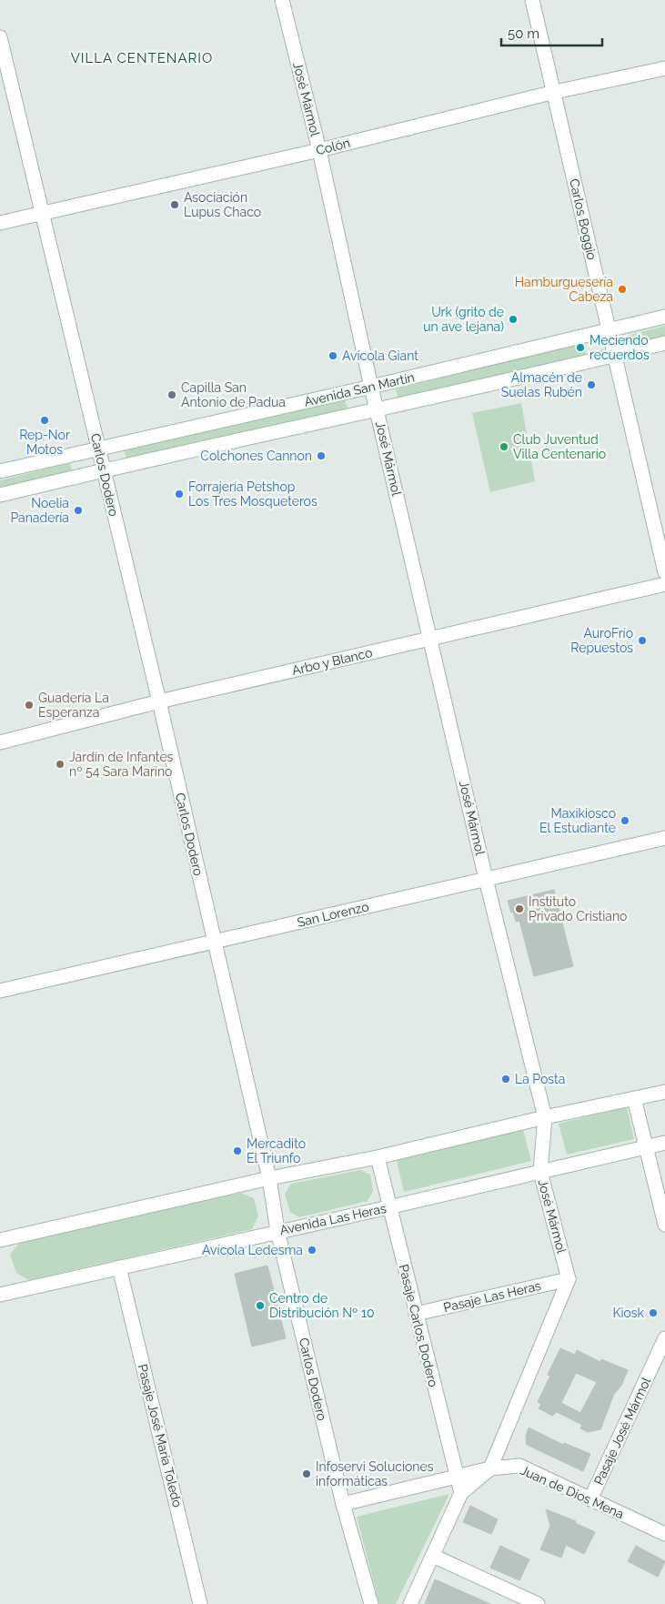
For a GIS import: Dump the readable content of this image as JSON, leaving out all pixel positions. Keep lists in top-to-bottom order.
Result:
{
  "streets": {
    "street": [
      "José Mármol",
      "Colón",
      "Carlos Boggio",
      "Avenida San Martín",
      "Carlos Dodero",
      "Arbo y Blanco",
      "San Lorenzo",
      "Avenida Las Heras",
      "Pasaje Las Heras",
      "Pasaje Carlos Dodero",
      "Pasaje José Mármol",
      "Pasaje José María Toledo",
      "Juan de Dios Mena"
    ]
  },
  "crossings": [
    ["José Mármol", "Colón"],
    ["José Mármol", "Avenida San Martín"],
    ["José Mármol", "Arbo y Blanco"],
    ["José Mármol", "San Lorenzo"],
    ["José Mármol", "Avenida Las Heras"],
    ["José Mármol", "Pasaje Las Heras"],
    ["Colón", "Carlos Boggio"],
    ["Colón", "Carlos Dodero"],
    ["Carlos Boggio", "Avenida San Martín"],
    ["Avenida San Martín", "Carlos Dodero"],
    ["Carlos Dodero", "Arbo y Blanco"],
    ["Carlos Dodero", "San Lorenzo"],
    ["Carlos Dodero", "Avenida Las Heras"],
    ["Carlos Dodero", "Juan de Dios Mena"],
    ["Avenida Las Heras", "Pasaje Carlos Dodero"],
    ["Avenida Las Heras", "Pasaje José María Toledo"],
    ["Pasaje Las Heras", "Pasaje Carlos Dodero"],
    ["Pasaje Carlos Dodero", "Juan de Dios Mena"],
    ["Pasaje José Mármol", "Juan de Dios Mena"]
  ],
  "districts": ["VILLA CENTENARIO"],
  "places": [
    "Asociación Lupus Chaco",
    "Hamburguesería Cabeza",
    "Urk (grito de un ave lejana)",
    "Meciendo recuerdos",
    "Avícola Giant",
    "Almacén de Suelas Rubén",
    "Capilla San Antonio de Padua",
    "Rep-Nor Motos",
    "Club Juventud Villa Centenario",
    "Colchones Cannon",
    "Forrajería Petshop Los Tres Mosqueteros",
    "Noelia Panadería",
    "AuroFrío Repuestos",
    "Guadería La Esperanza",
    "Jardín de Infantes nº 54 Sara Marino",
    "Maxikiosco El Estudiante",
    "Instituto Privado Cristiano",
    "La Posta",
    "Mercadito El Triunfo",
    "Avícola Ledesma",
    "Centro de Distribución Nº 10",
    "Kiosk",
    "Infoservi Soluciones informáticas"
  ],
  "scale_bar": "50 m"
}
